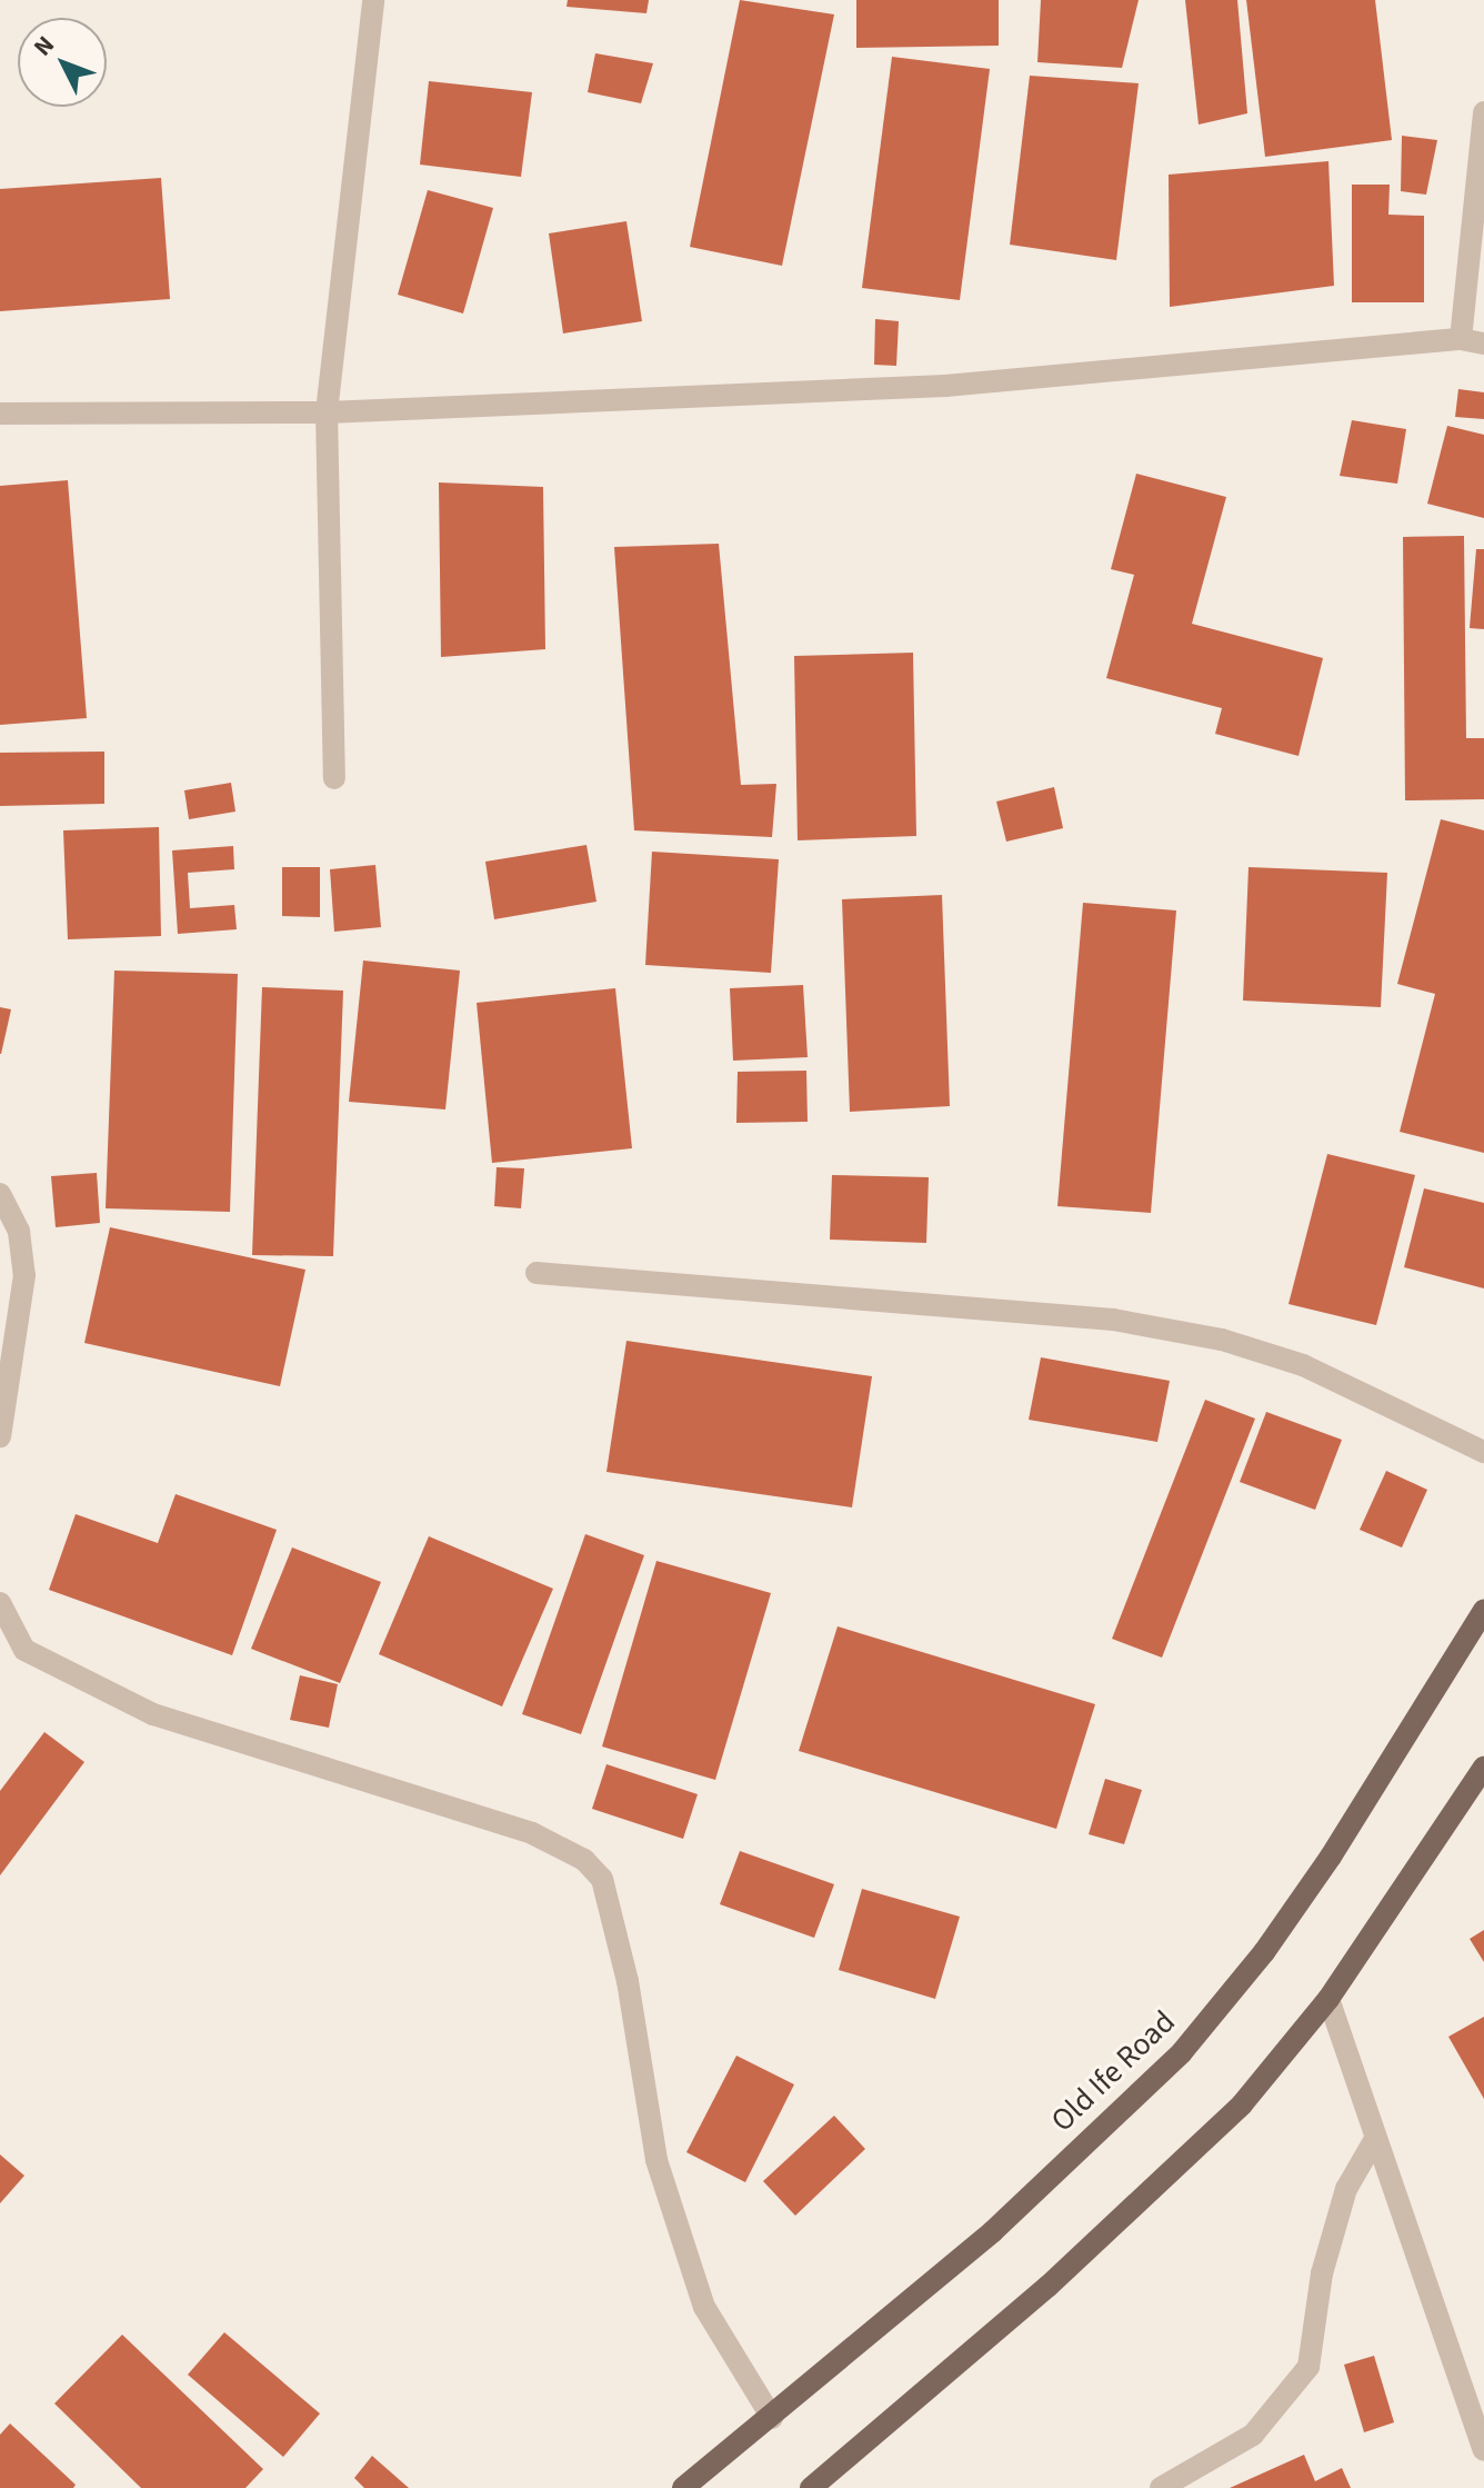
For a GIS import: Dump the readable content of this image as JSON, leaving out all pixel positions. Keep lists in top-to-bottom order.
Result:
{
  "streets": {
    "main road": ["Old Ife Road"]
  },
  "north": "top left"
}
